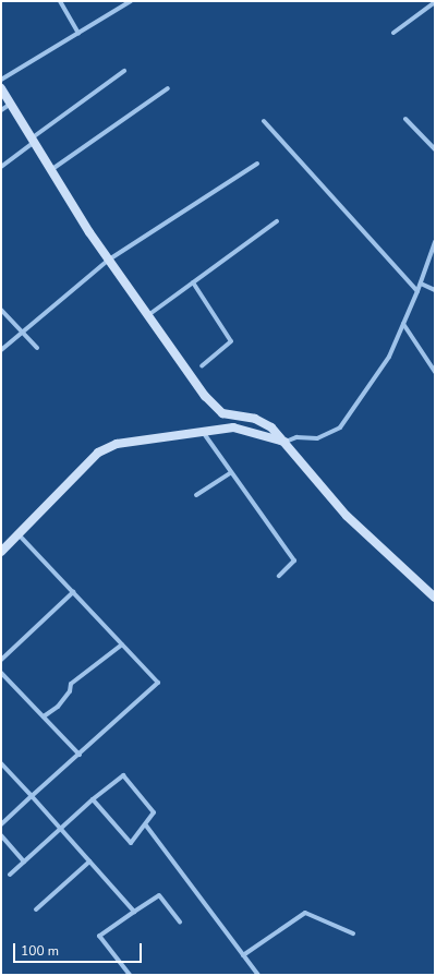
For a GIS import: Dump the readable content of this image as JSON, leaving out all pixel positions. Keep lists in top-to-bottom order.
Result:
{
  "scale_bar": "100 m"
}
